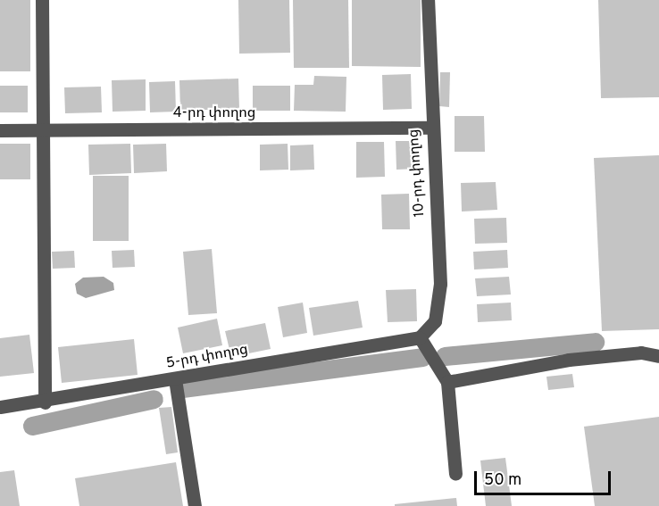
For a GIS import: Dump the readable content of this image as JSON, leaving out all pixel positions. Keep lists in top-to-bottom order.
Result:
{
  "streets": {
    "street": ["4-րդ փողոց", "10-րդ փողոց", "5-րդ փողոց"]
  },
  "crossings": [
    ["4-րդ փողոց", "10-րդ փողոց"],
    ["10-րդ փողոց", "5-րդ փողոց"]
  ],
  "scale_bar": "50 m"
}
